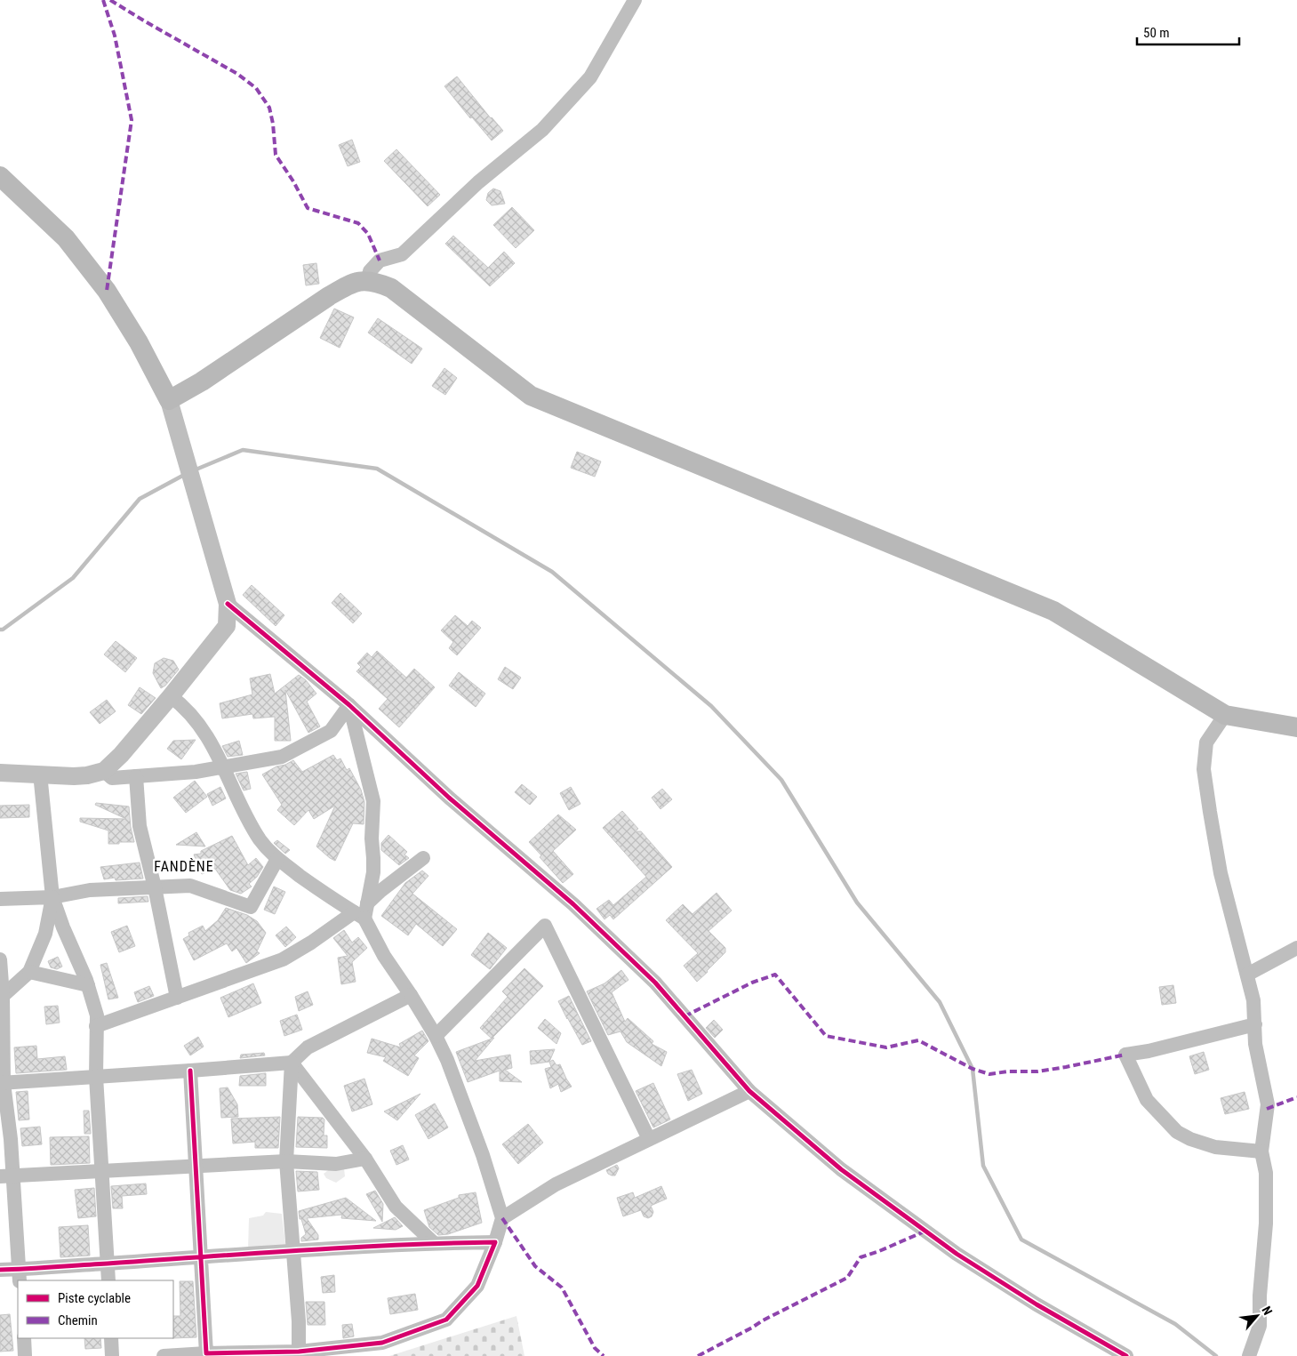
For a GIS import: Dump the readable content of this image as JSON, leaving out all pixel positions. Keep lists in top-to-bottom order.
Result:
{
  "districts": ["FANDÈNE"],
  "legend": ["Piste cyclable", "Chemin"],
  "scale_bar": "50 m",
  "north": "top right"
}
